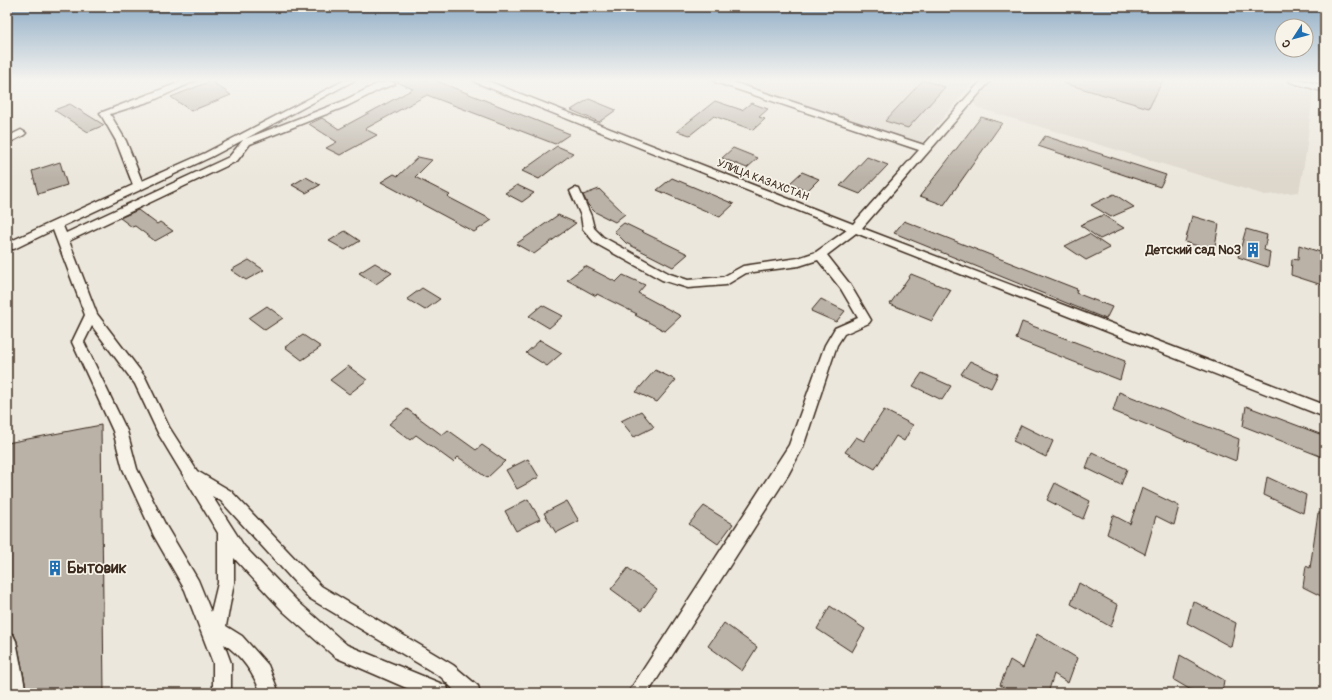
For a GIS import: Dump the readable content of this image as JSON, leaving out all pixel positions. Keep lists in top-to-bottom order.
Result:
{
  "streets": {
    "street": ["УЛИЦА КАЗАХСТАН"]
  },
  "places": {
    "building": ["Детский сад №3", "Бытовик"]
  },
  "north": "bottom left"
}
